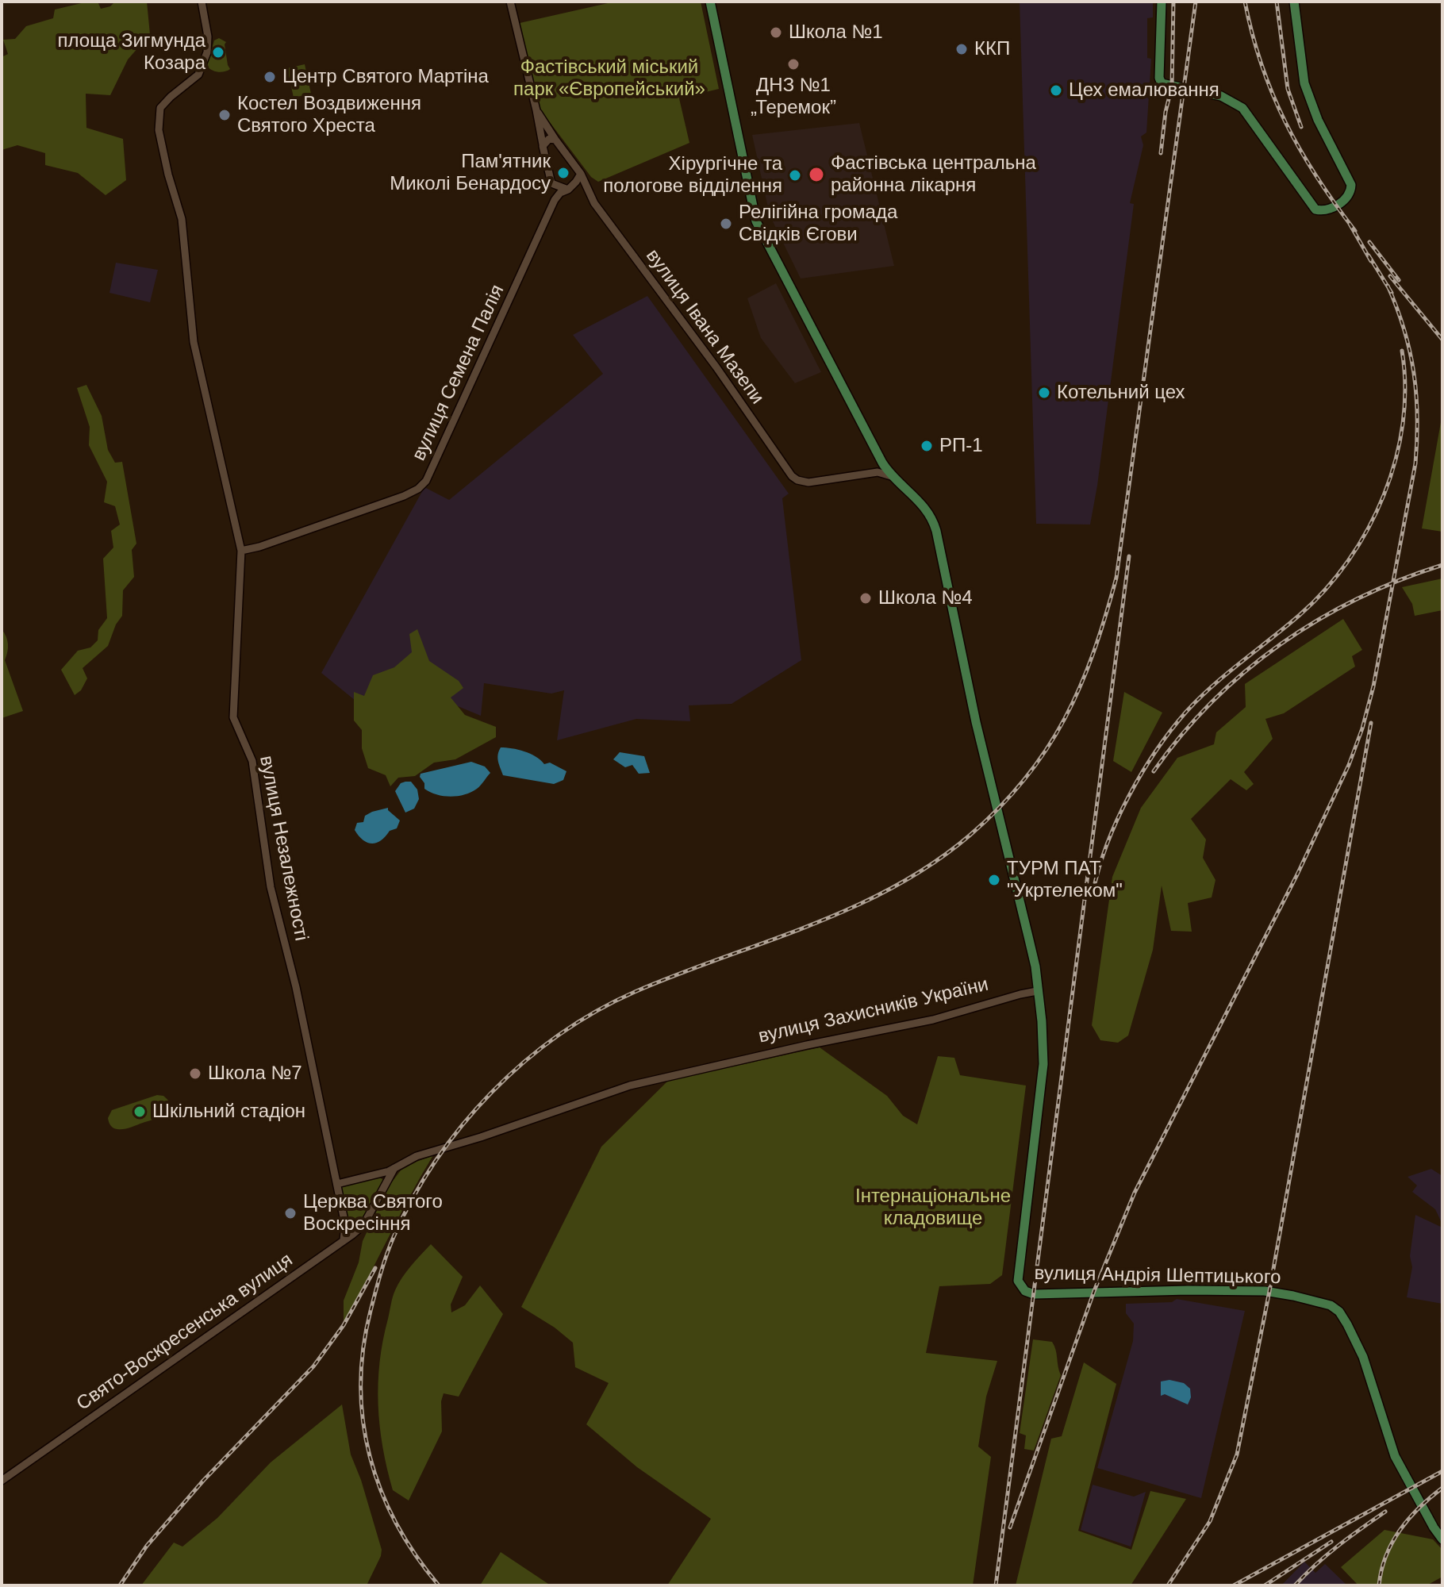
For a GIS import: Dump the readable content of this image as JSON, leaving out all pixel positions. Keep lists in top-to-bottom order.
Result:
{
  "streets": {
    "main road": ["вулиця Андрія Шептицького"],
    "street": [
      "вулиця Івана Мазепи",
      "вулиця Семена Палія",
      "вулиця Незалежності",
      "вулиця Захисників України",
      "Свято-Воскресенська вулиця"
    ]
  },
  "crossings": [
    ["вулиця Семена Палія", "вулиця Незалежності"],
    ["вулиця Незалежності", "вулиця Захисників України"],
    ["вулиця Незалежності", "Свято-Воскресенська вулиця"],
    ["вулиця Захисників України", "вулиця Андрія Шептицького"],
    ["вулиця Захисників України", "Свято-Воскресенська вулиця"]
  ],
  "parks": ["Фастівський міський парк «Європейський»", "Інтернаціональне кладовище"],
  "places": [
    "Школа №1",
    "ККП",
    "площа Зигмунда Козара",
    "ДНЗ №1 „Теремок”",
    "Центр Святого Мартіна",
    "Цех емалювання",
    "Костел Воздвиження Святого Хреста",
    "Пам'ятник Миколі Бенардосу",
    "Фастівська центральна районна лікарня",
    "Хірургічне та пологове відділення",
    "Релігійна громада Свідків Єгови",
    "Котельний цех",
    "РП-1",
    "Школа №4",
    "ТУРМ ПАТ \"Укртелеком\"",
    "Школа №7",
    "Шкільний стадіон",
    "Церква Святого Воскресіння"
  ]
}
